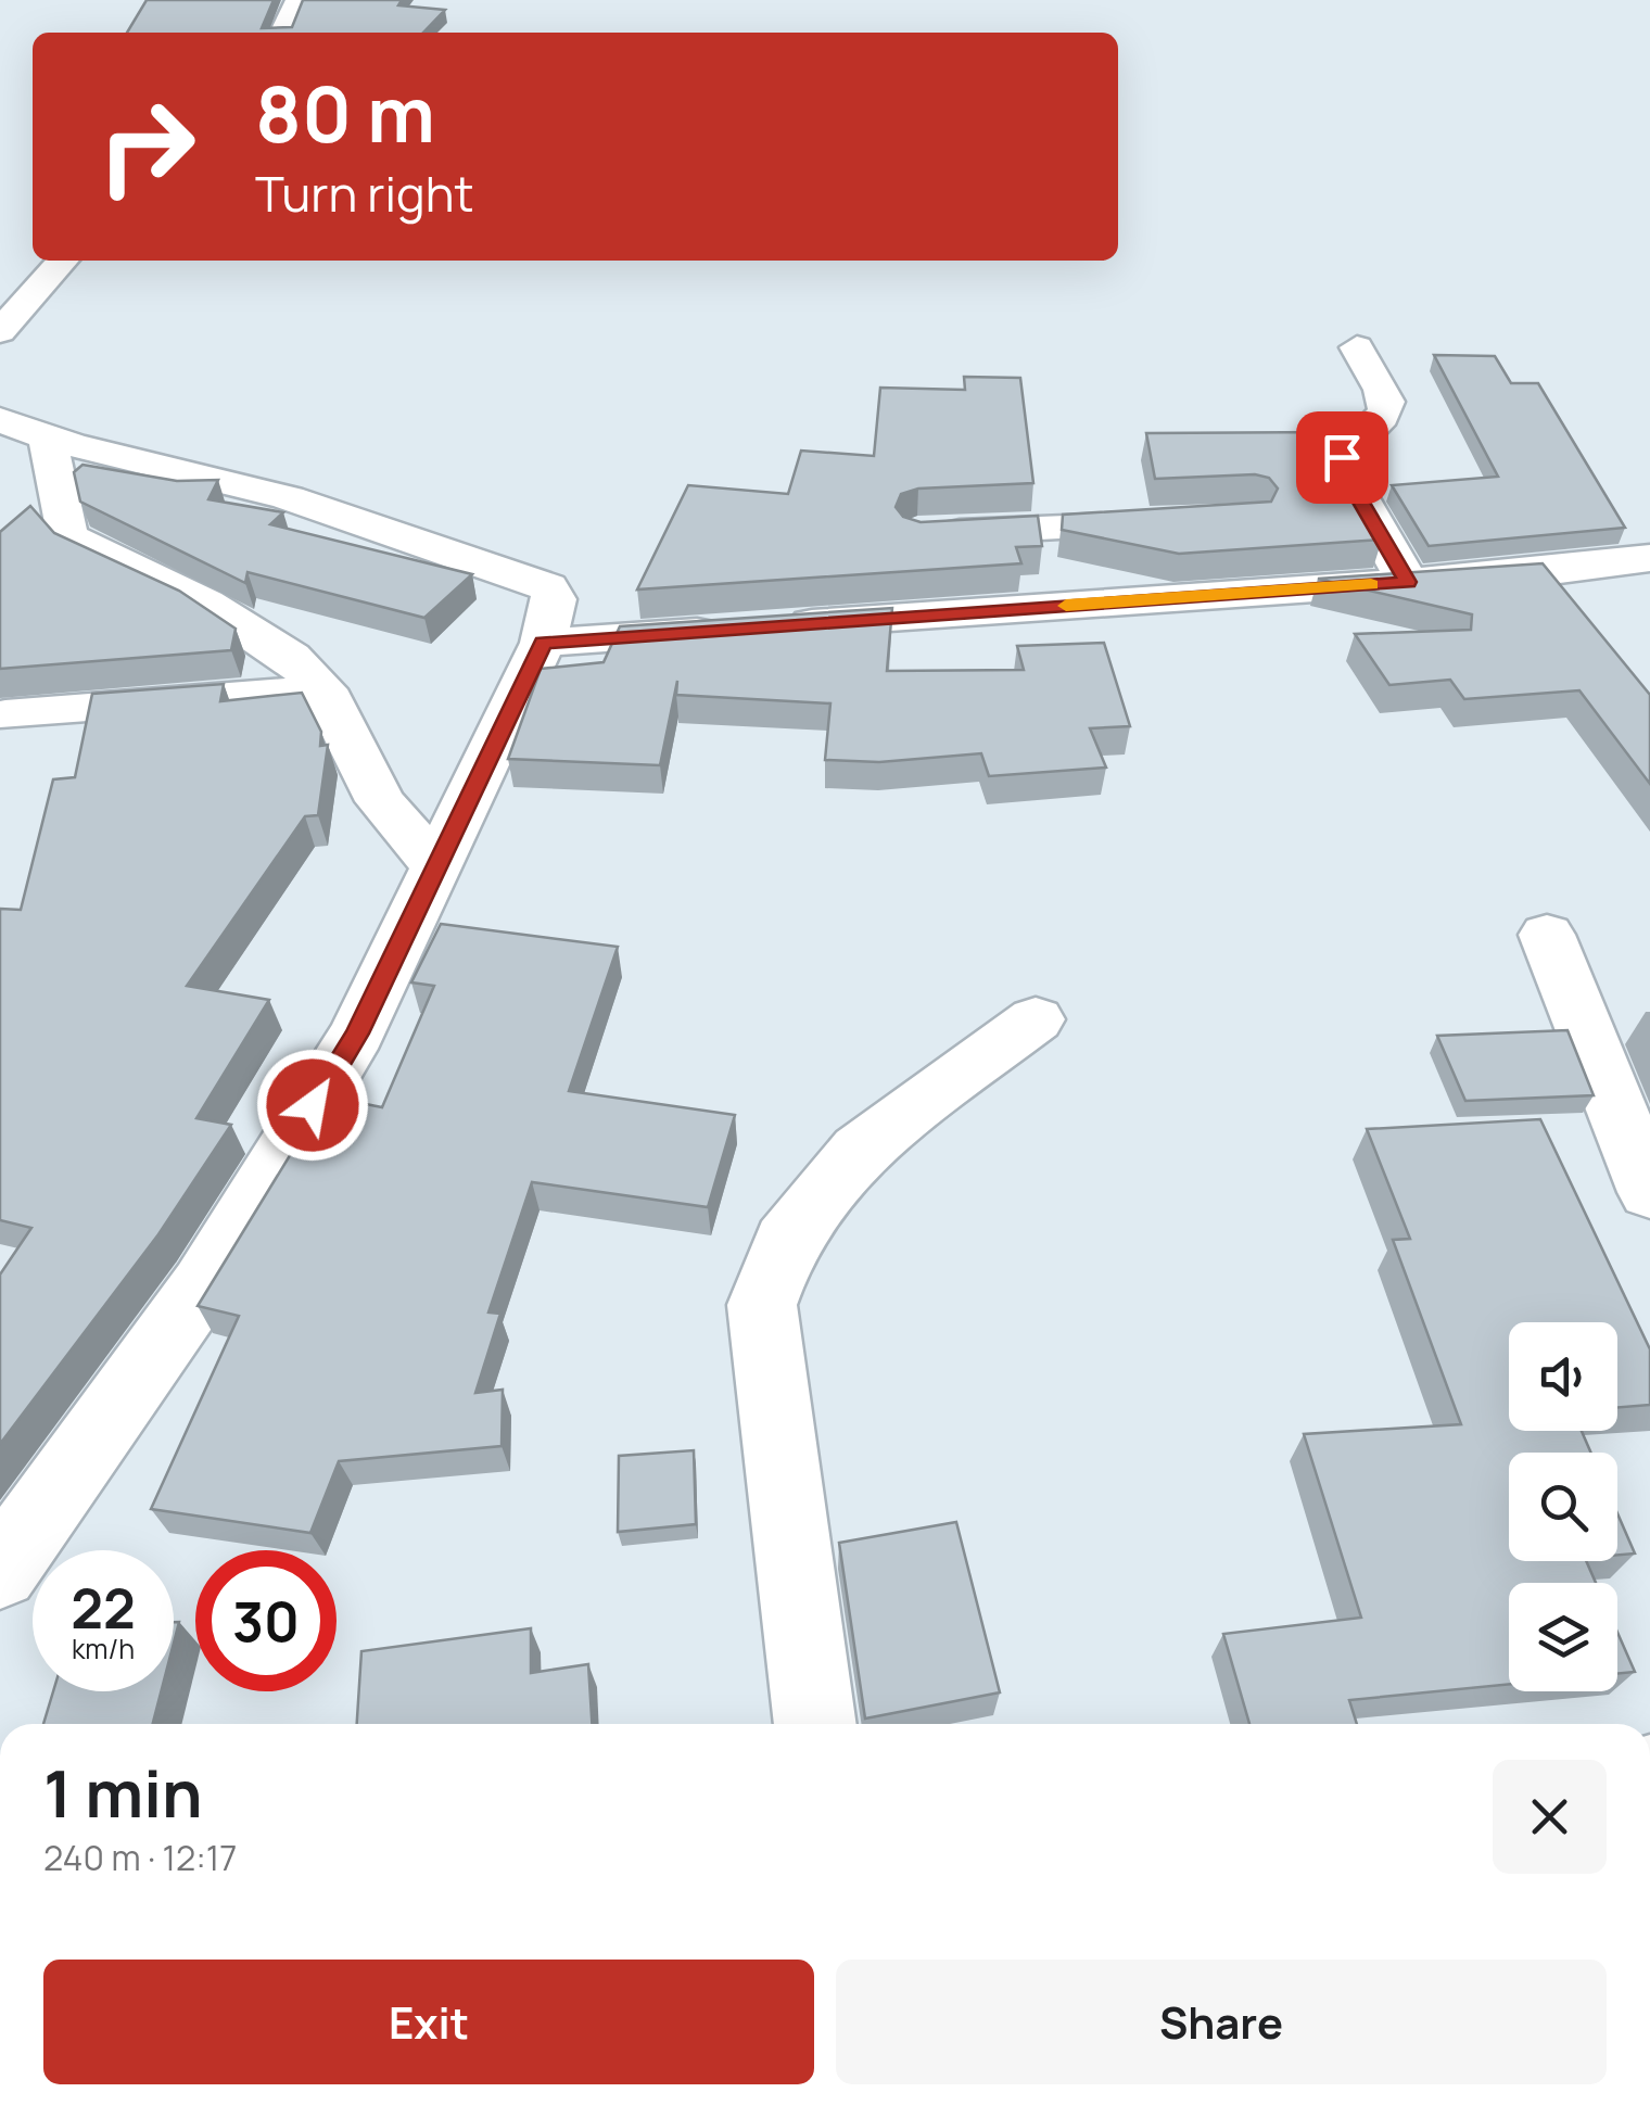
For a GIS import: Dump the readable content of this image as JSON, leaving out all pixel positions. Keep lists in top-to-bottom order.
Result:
{
  "page": {
    "turn": ["80 m", "Turn right"],
    "speed": "22 km/h",
    "limit": "30",
    "heading": ["1 min", "240 m · 12:17"],
    "buttons": ["Exit", "Share"]
  }
}
